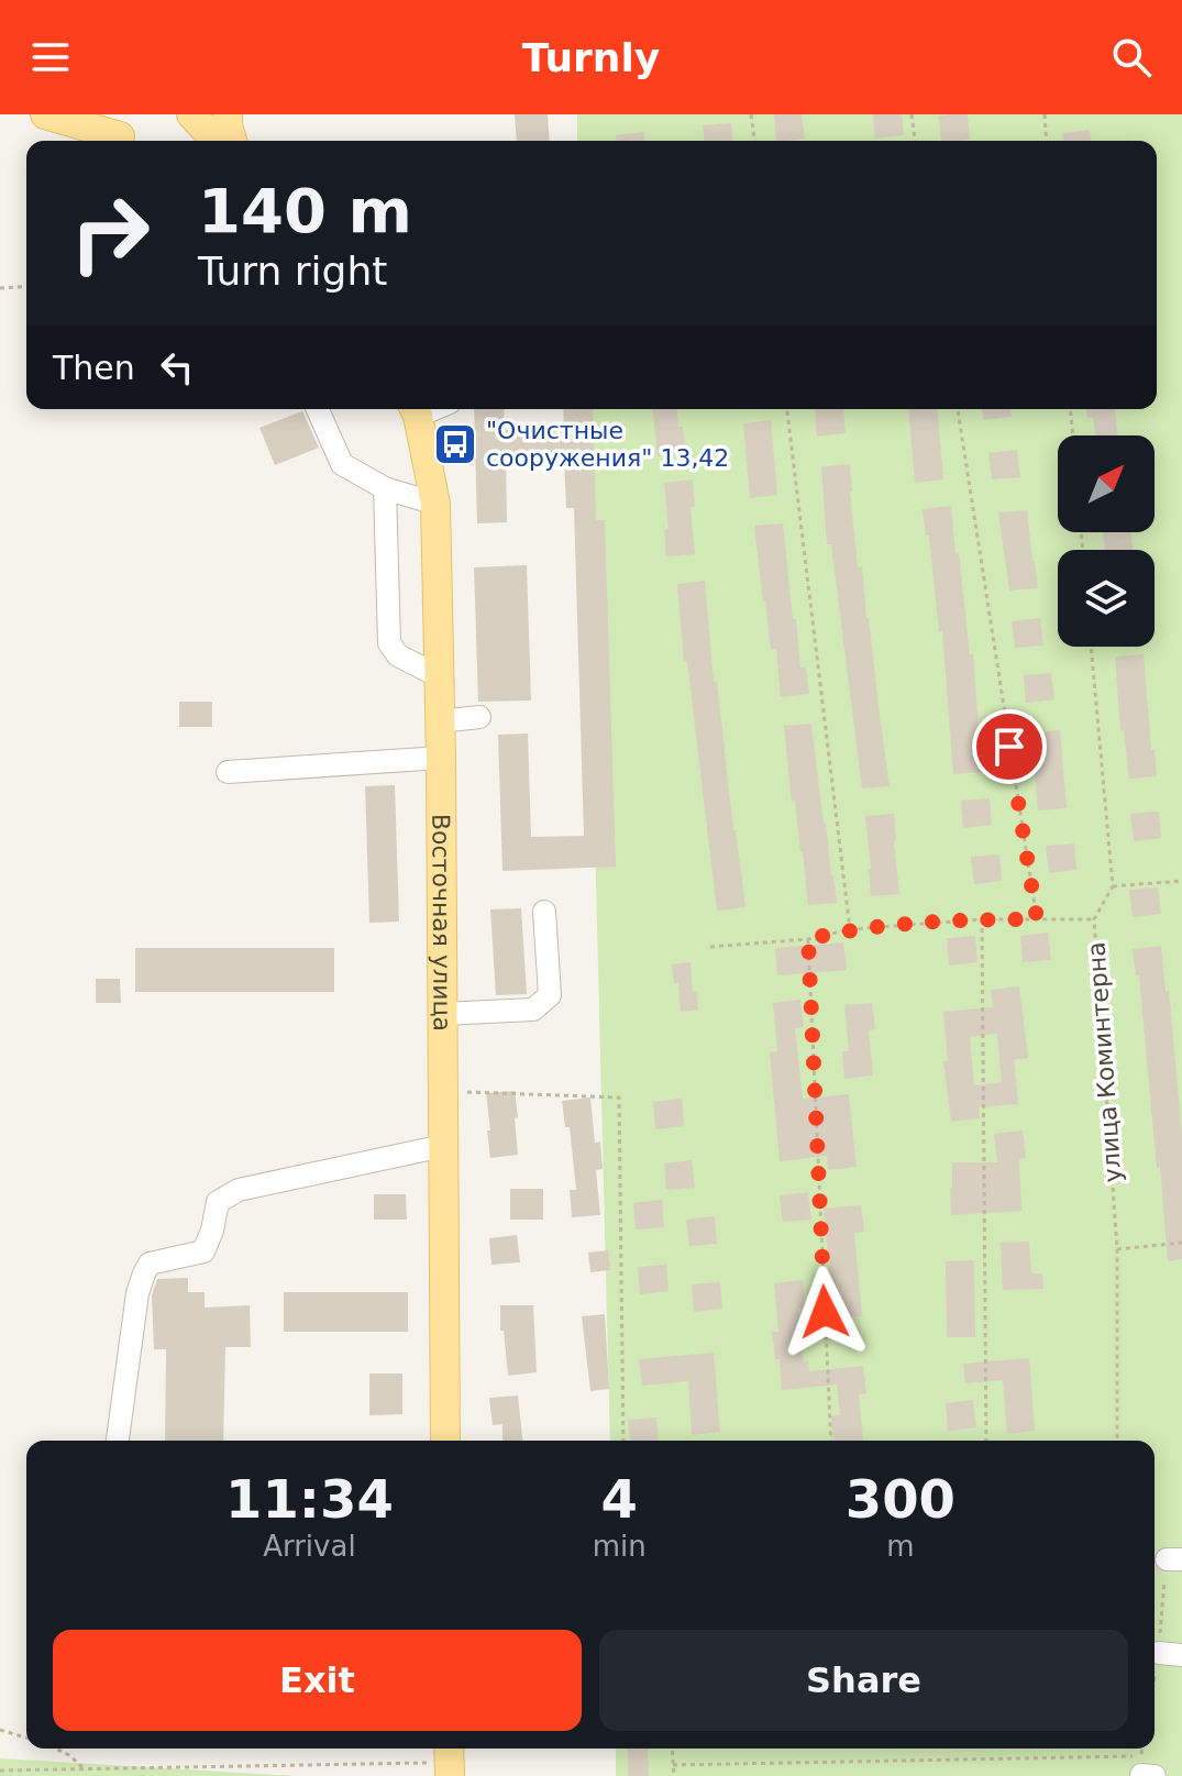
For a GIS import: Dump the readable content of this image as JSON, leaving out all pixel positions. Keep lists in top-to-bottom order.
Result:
{
  "streets": {
    "main road": ["Восточная улица"],
    "path": ["улица Коминтерна"]
  },
  "places": {
    "bus stop": ["\"Очистные сооружения\" 13,42"]
  },
  "north": "top right",
  "page": {
    "header": "Turnly",
    "turn": ["140 m", "Turn right"],
    "then": "Then",
    "eta": [
      "11:34",
      "Arrival",
      "4",
      "min",
      "300",
      "m"
    ],
    "buttons": ["Exit", "Share"]
  }
}
